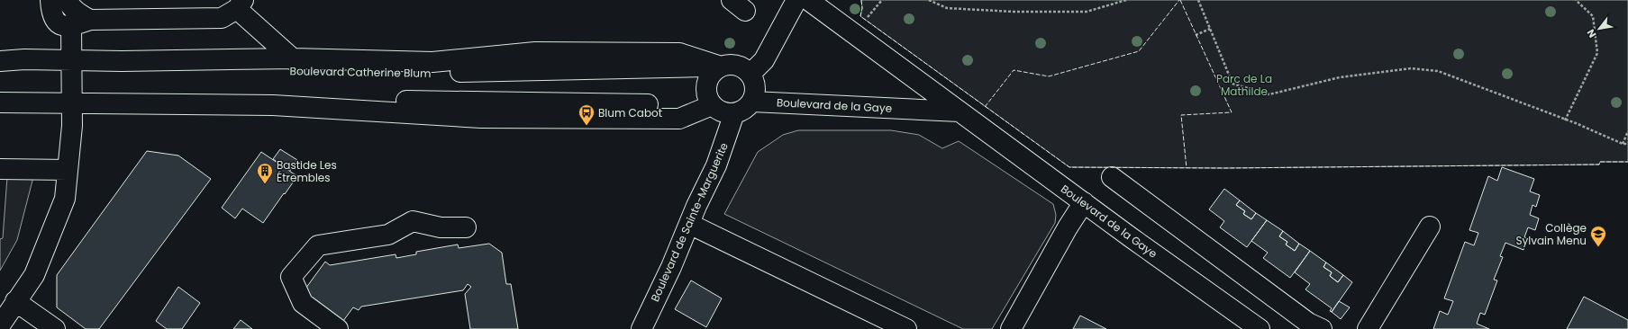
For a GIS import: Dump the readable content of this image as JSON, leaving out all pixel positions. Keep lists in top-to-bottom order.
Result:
{
  "streets": {
    "street": ["Boulevard Catherine Blum", "Boulevard de la Gaye", "Boulevard de Sainte-Marguerite"]
  },
  "crossings": [
    ["Boulevard Catherine Blum", "Boulevard de la Gaye"],
    ["Boulevard Catherine Blum", "Boulevard de Sainte-Marguerite"],
    ["Boulevard de la Gaye", "Boulevard de Sainte-Marguerite"]
  ],
  "parks": ["Parc de La Mathilde"],
  "places": {
    "bus stop": ["Blum Cabot"],
    "building": ["Bastide Les Étrembles"],
    "school or university": ["Collège Sylvain Menu"]
  },
  "north": "bottom left"
}
